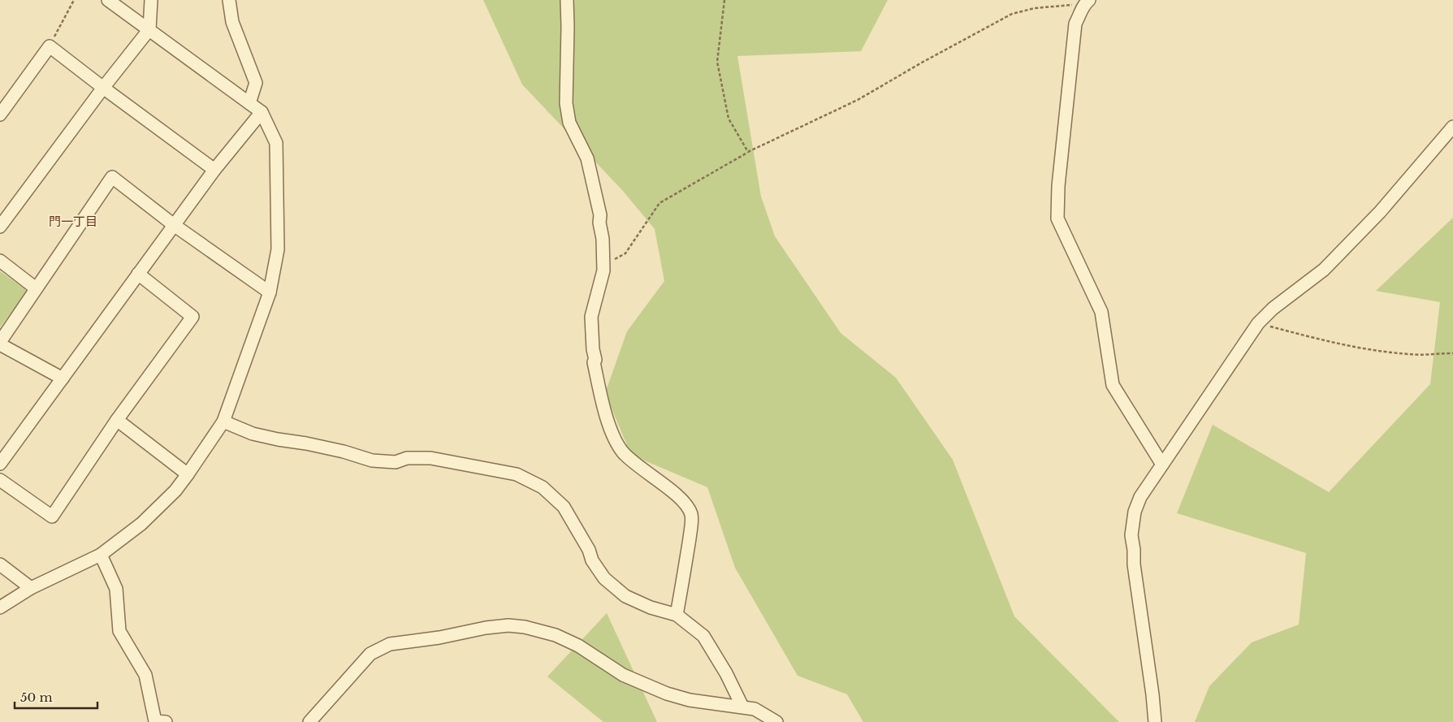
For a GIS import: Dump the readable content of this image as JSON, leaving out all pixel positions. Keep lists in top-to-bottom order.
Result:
{
  "districts": ["門一丁目"],
  "scale_bar": "50 m"
}
